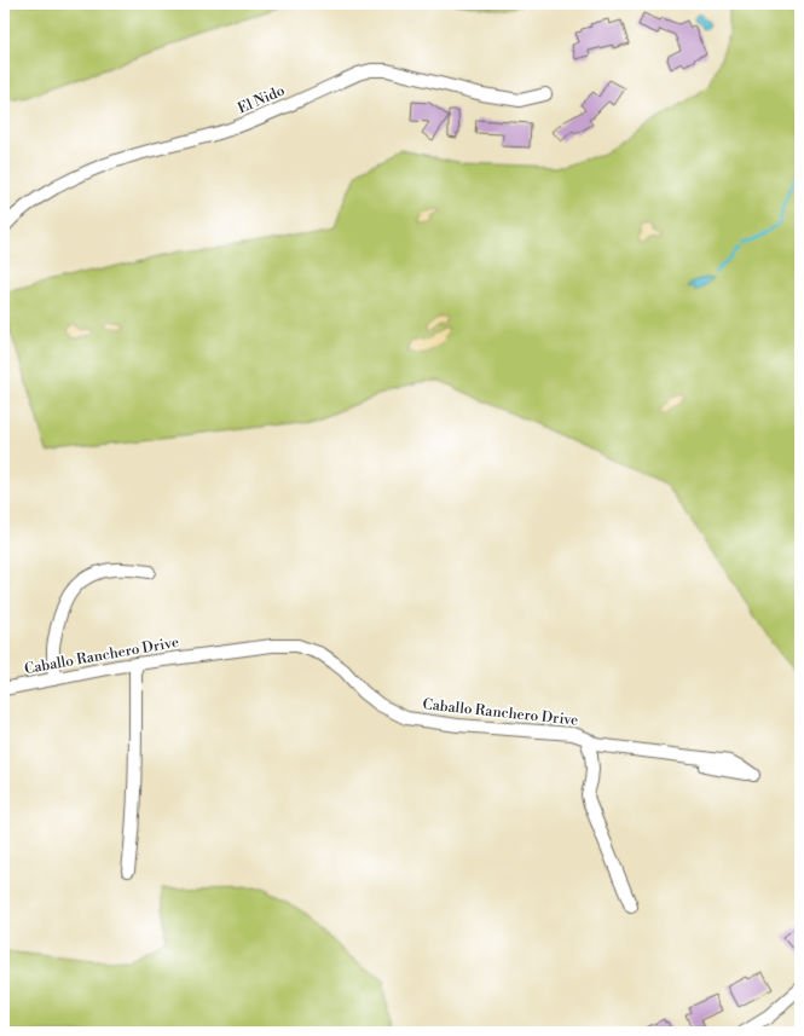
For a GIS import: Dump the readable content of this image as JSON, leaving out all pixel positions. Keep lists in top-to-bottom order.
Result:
{
  "streets": {
    "street": ["El Nido", "Caballo Ranchero Drive"]
  }
}
